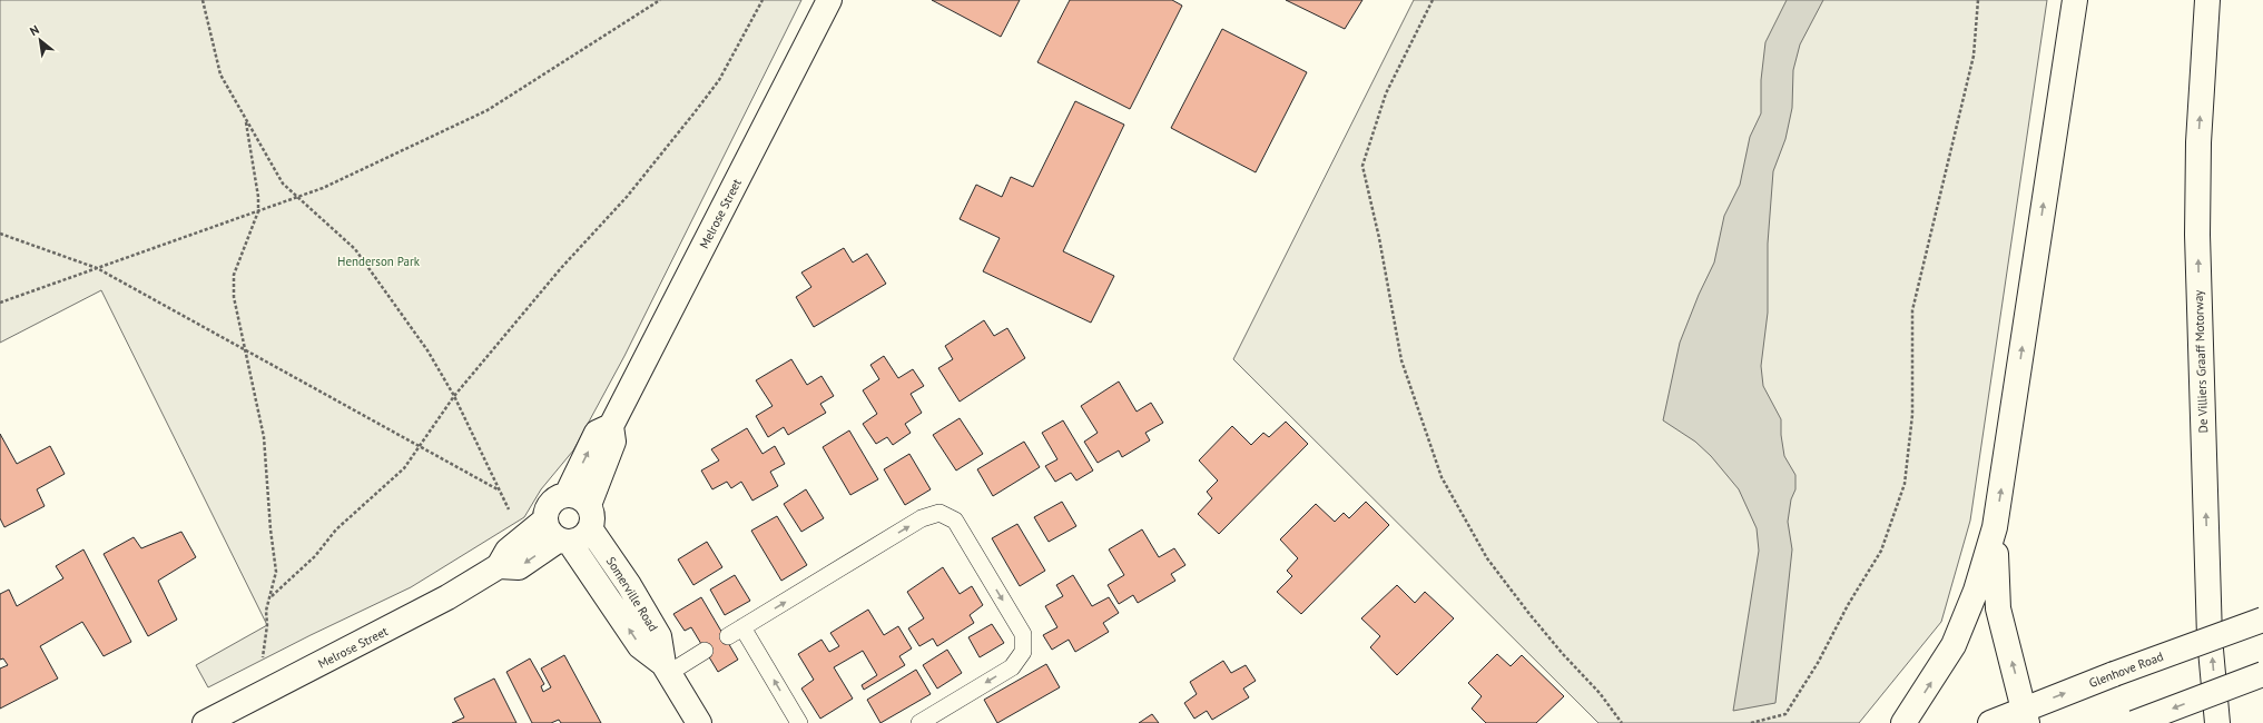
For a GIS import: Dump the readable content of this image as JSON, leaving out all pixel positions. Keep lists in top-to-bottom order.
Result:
{
  "streets": {
    "main road": [
      "Melrose Street",
      "De Villiers Graaff Motorway",
      "Somerville Road",
      "Glenhove Road"
    ]
  },
  "crossings": [
    ["Melrose Street", "Somerville Road"]
  ],
  "parks": ["Henderson Park"],
  "north": "top left"
}
